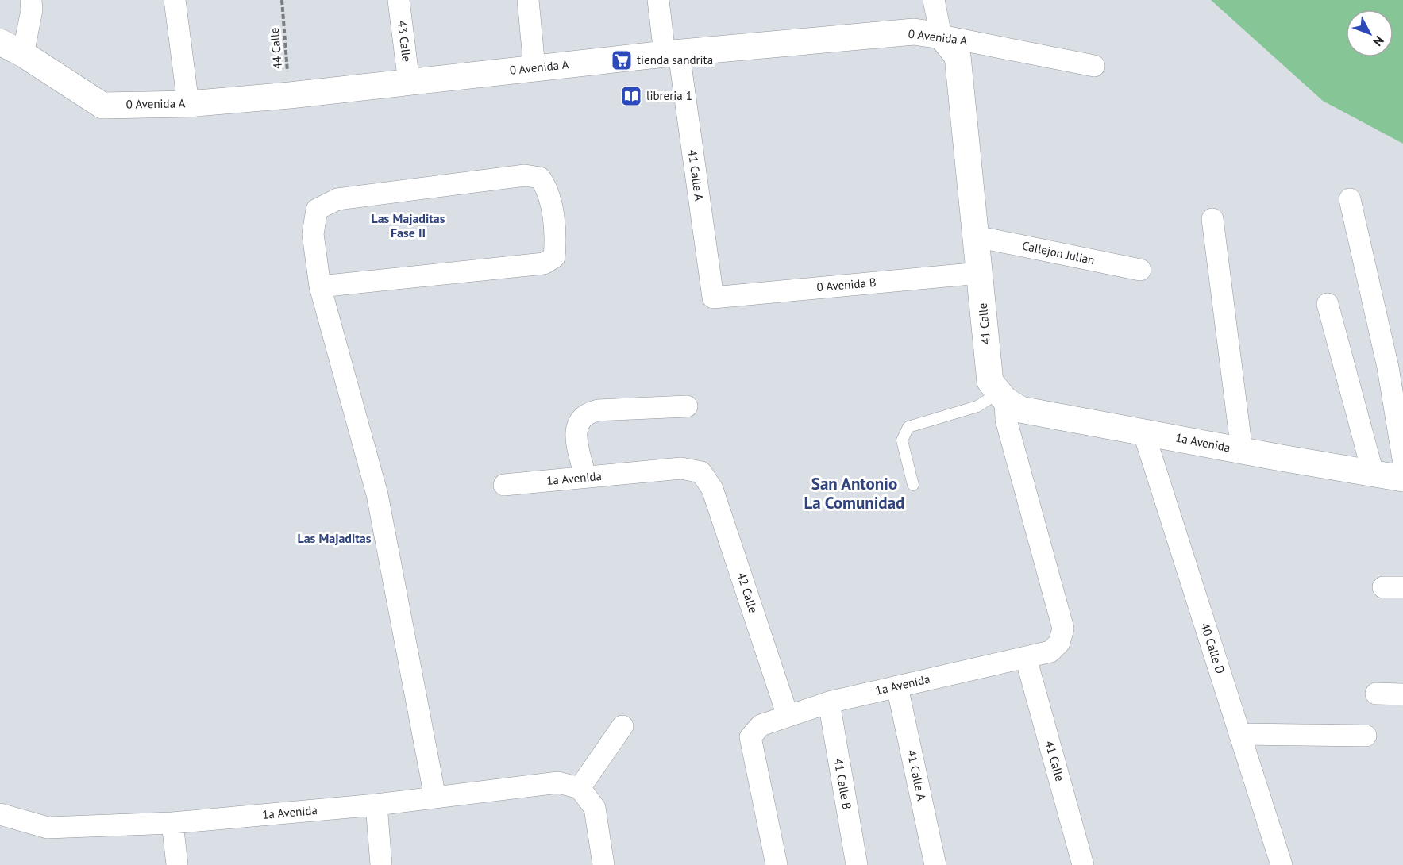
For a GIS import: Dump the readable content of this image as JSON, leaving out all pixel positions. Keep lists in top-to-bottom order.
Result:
{
  "streets": {
    "street": [
      "0 Avenida A",
      "43 Calle",
      "41 Calle A",
      "Callejon Julian",
      "0 Avenida B",
      "41 Calle",
      "1a Avenida",
      "42 Calle",
      "40 Calle D",
      "41 Calle B"
    ],
    "path": ["44 Calle"]
  },
  "crossings": [
    ["0 Avenida A", "43 Calle"],
    ["0 Avenida A", "44 Calle"],
    ["0 Avenida A", "41 Calle A"],
    ["0 Avenida A", "41 Calle"],
    ["41 Calle A", "0 Avenida B"],
    ["41 Calle A", "1a Avenida"],
    ["Callejon Julian", "41 Calle"],
    ["0 Avenida B", "41 Calle"],
    ["41 Calle", "1a Avenida"],
    ["1a Avenida", "42 Calle"],
    ["1a Avenida", "40 Calle D"],
    ["1a Avenida", "41 Calle B"]
  ],
  "districts": ["Las Majaditas Fase II", "San Antonio La Comunidad", "Las Majaditas"],
  "places": {
    "supermarket": ["tienda sandrita"],
    "library": ["libreria 1"]
  },
  "north": "bottom right"
}
